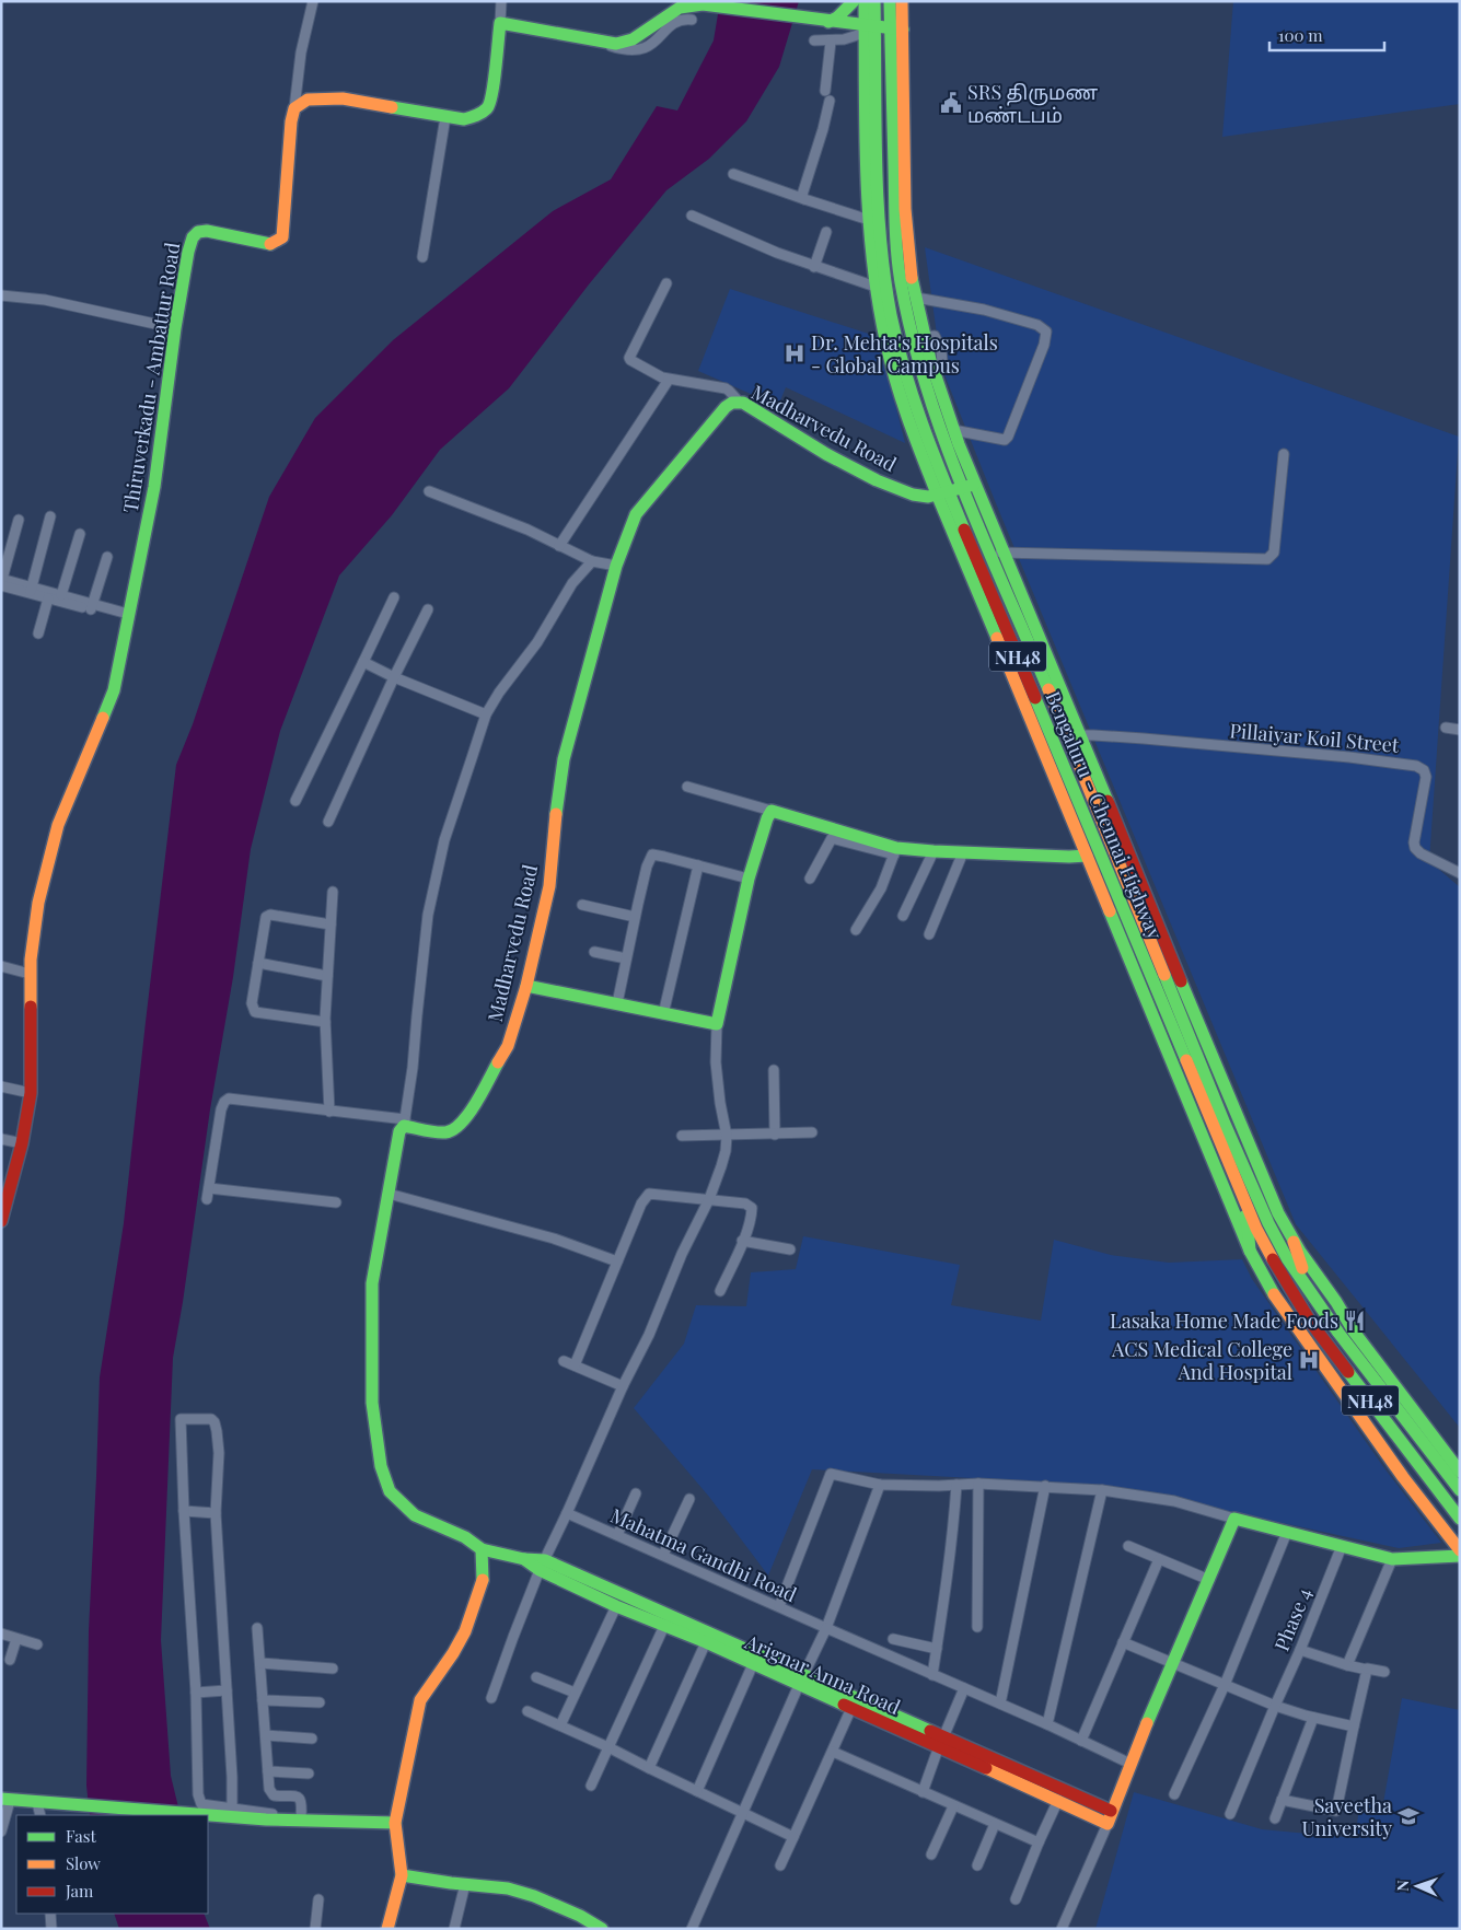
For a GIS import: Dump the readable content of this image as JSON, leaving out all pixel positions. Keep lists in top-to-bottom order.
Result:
{
  "streets": {
    "main road": [
      "Thiruverkadu - Ambattur Road",
      "Madharvedu Road",
      "NH48",
      "Bengaluru - Chennai Highway",
      "Arignar Anna Road"
    ],
    "street": ["Pillaiyar Koil Street", "Mahatma Gandhi Road", "Phase 4"]
  },
  "crossings": [
    ["Madharvedu Road", "Bengaluru - Chennai Highway"],
    ["NH48", "Bengaluru - Chennai Highway"],
    ["Pillaiyar Koil Street", "Bengaluru - Chennai Highway"]
  ],
  "places": {
    "public building": ["SRS திருமண மண்டபம்"],
    "hospital": ["Dr. Mehta's Hospitals - Global Campus", "ACS Medical College And Hospital"],
    "restaurant": ["Lasaka Home Made Foods"],
    "school or university": ["Saveetha University"]
  },
  "legend": ["Fast", "Slow", "Jam"],
  "scale_bar": "100 m",
  "north": "left"
}
